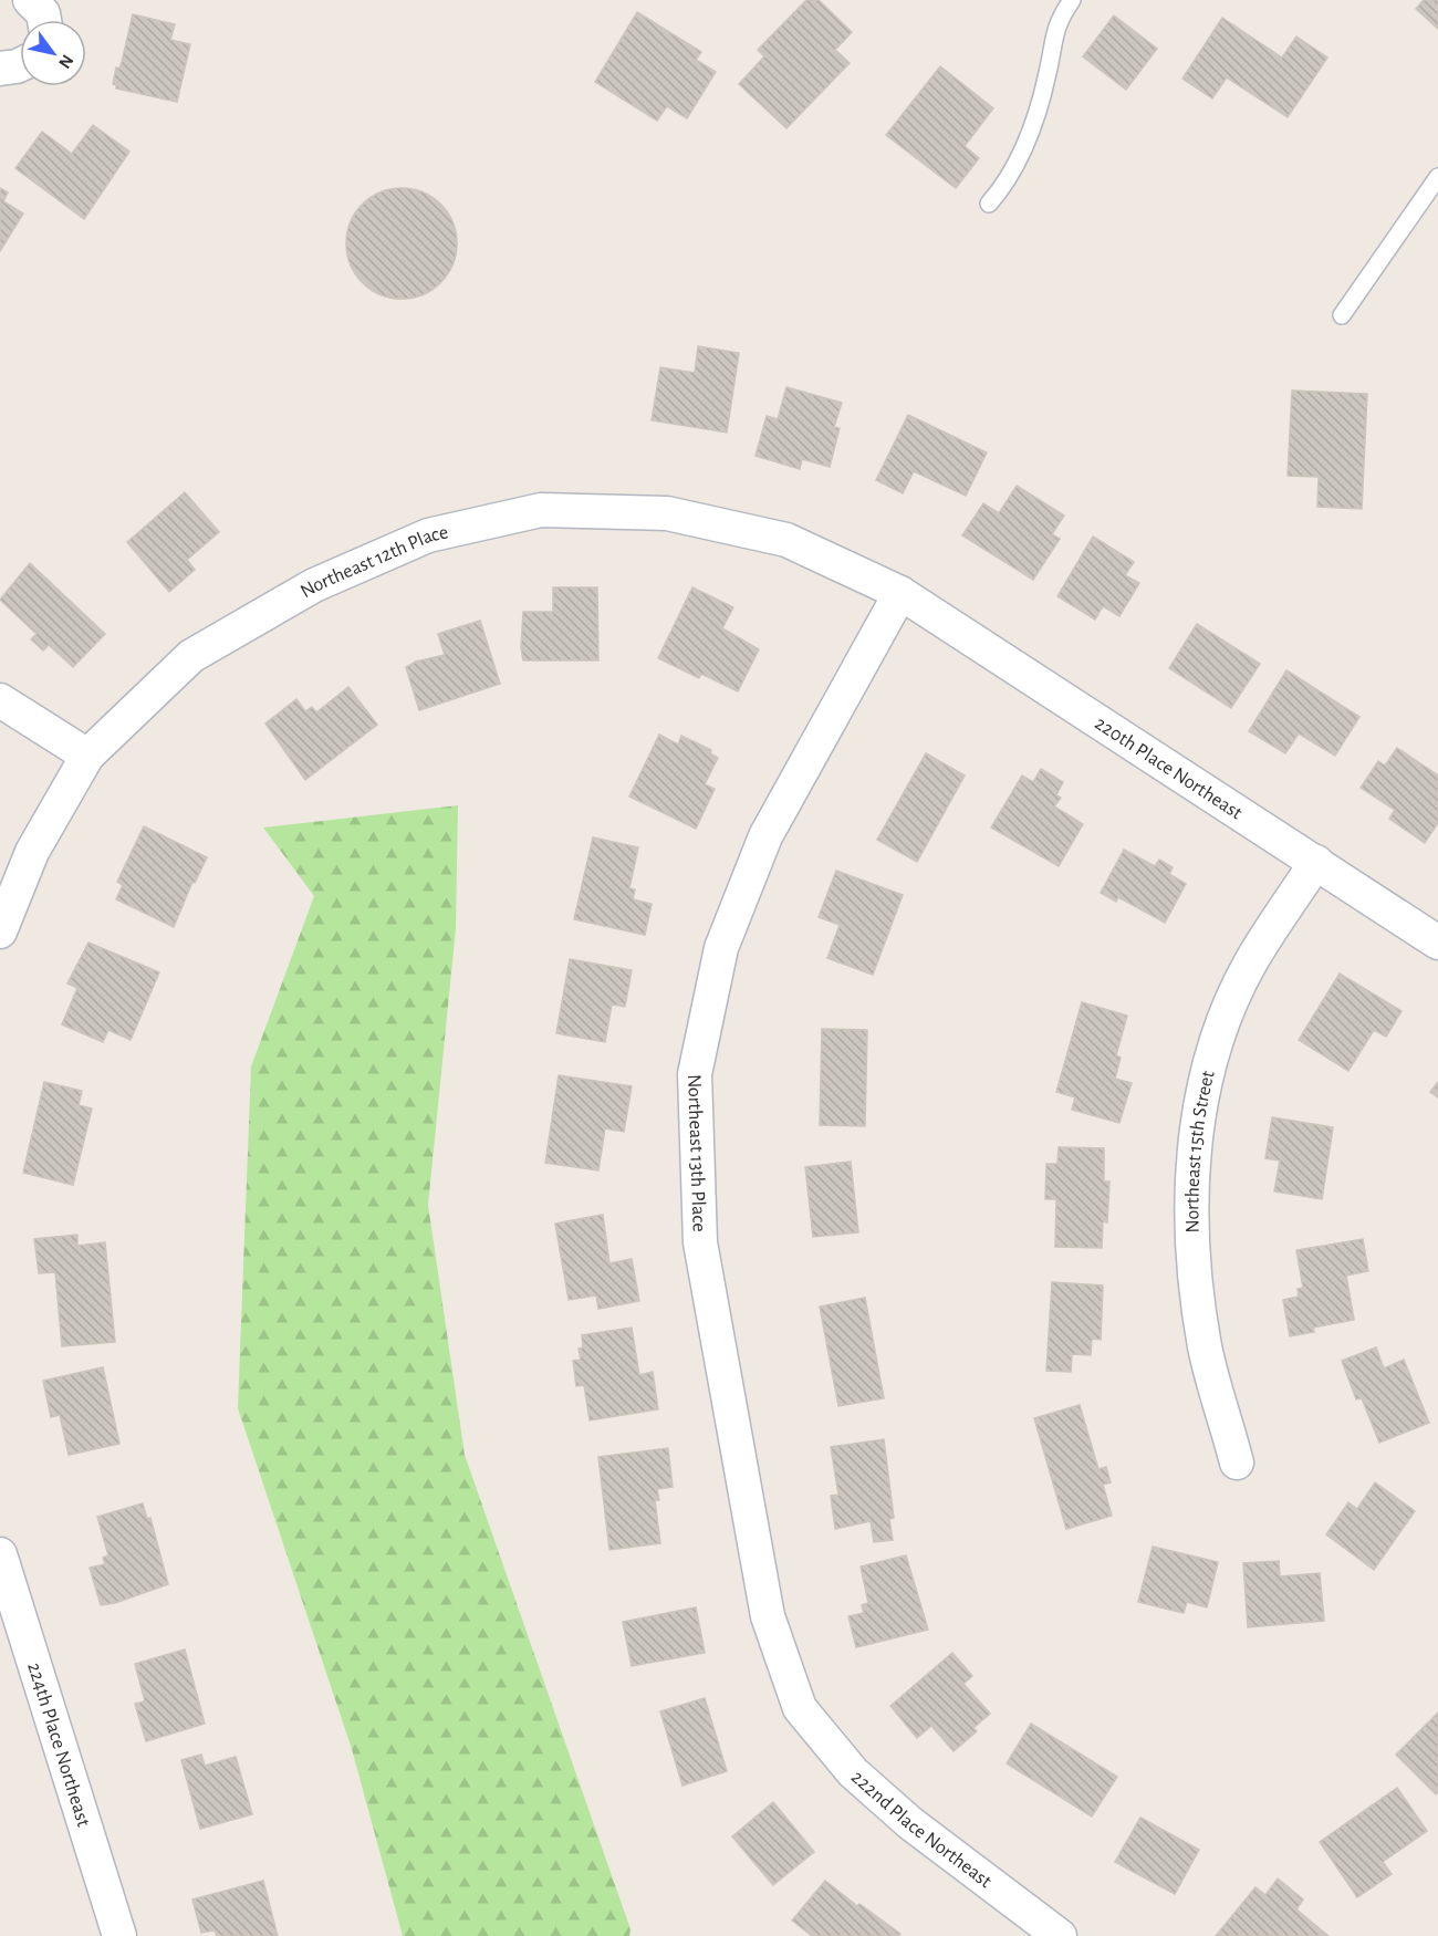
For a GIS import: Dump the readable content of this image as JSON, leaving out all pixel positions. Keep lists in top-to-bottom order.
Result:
{
  "streets": {
    "street": [
      "Northeast 12th Place",
      "220th Place Northeast",
      "Northeast 15th Street",
      "Northeast 13th Place",
      "224th Place Northeast",
      "222nd Place Northeast"
    ]
  },
  "crossings": [
    ["Northeast 12th Place", "220th Place Northeast"],
    ["Northeast 12th Place", "Northeast 13th Place"],
    ["220th Place Northeast", "Northeast 15th Street"],
    ["220th Place Northeast", "Northeast 13th Place"],
    ["Northeast 13th Place", "222nd Place Northeast"]
  ],
  "north": "bottom right"
}
